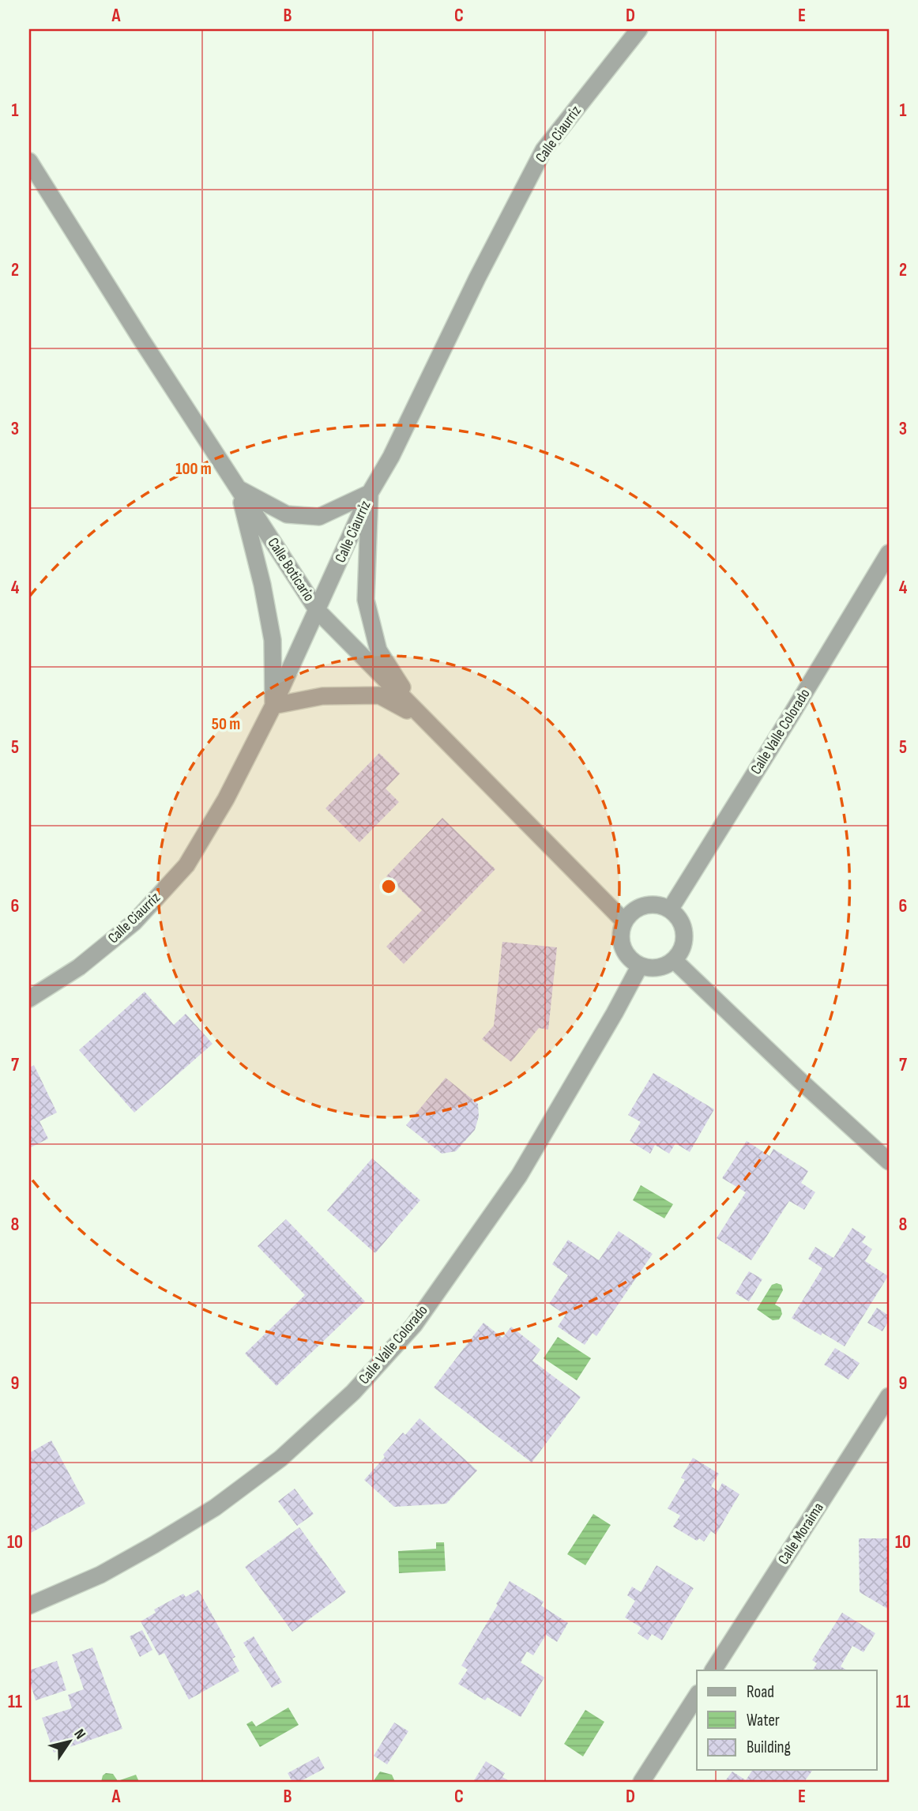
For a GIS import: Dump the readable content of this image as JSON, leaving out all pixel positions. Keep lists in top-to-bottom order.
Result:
{
  "streets": {
    "street": [
      "Calle Ciaurriz",
      "Calle Boticario",
      "Calle Valle Colorado",
      "Calle Moraima"
    ]
  },
  "crossings": [
    ["Calle Ciaurriz", "Calle Boticario"],
    ["Calle Boticario", "Calle Valle Colorado"]
  ],
  "legend": ["Road", "Water", "Building"],
  "north": "top right",
  "grid": {
    "columns": [
      "A",
      "B",
      "C",
      "D",
      "E"
    ],
    "rows": [
      "1",
      "2",
      "3",
      "4",
      "5",
      "6",
      "7",
      "8",
      "9",
      "10",
      "11"
    ]
  },
  "rings": ["100 m", "50 m"]
}
